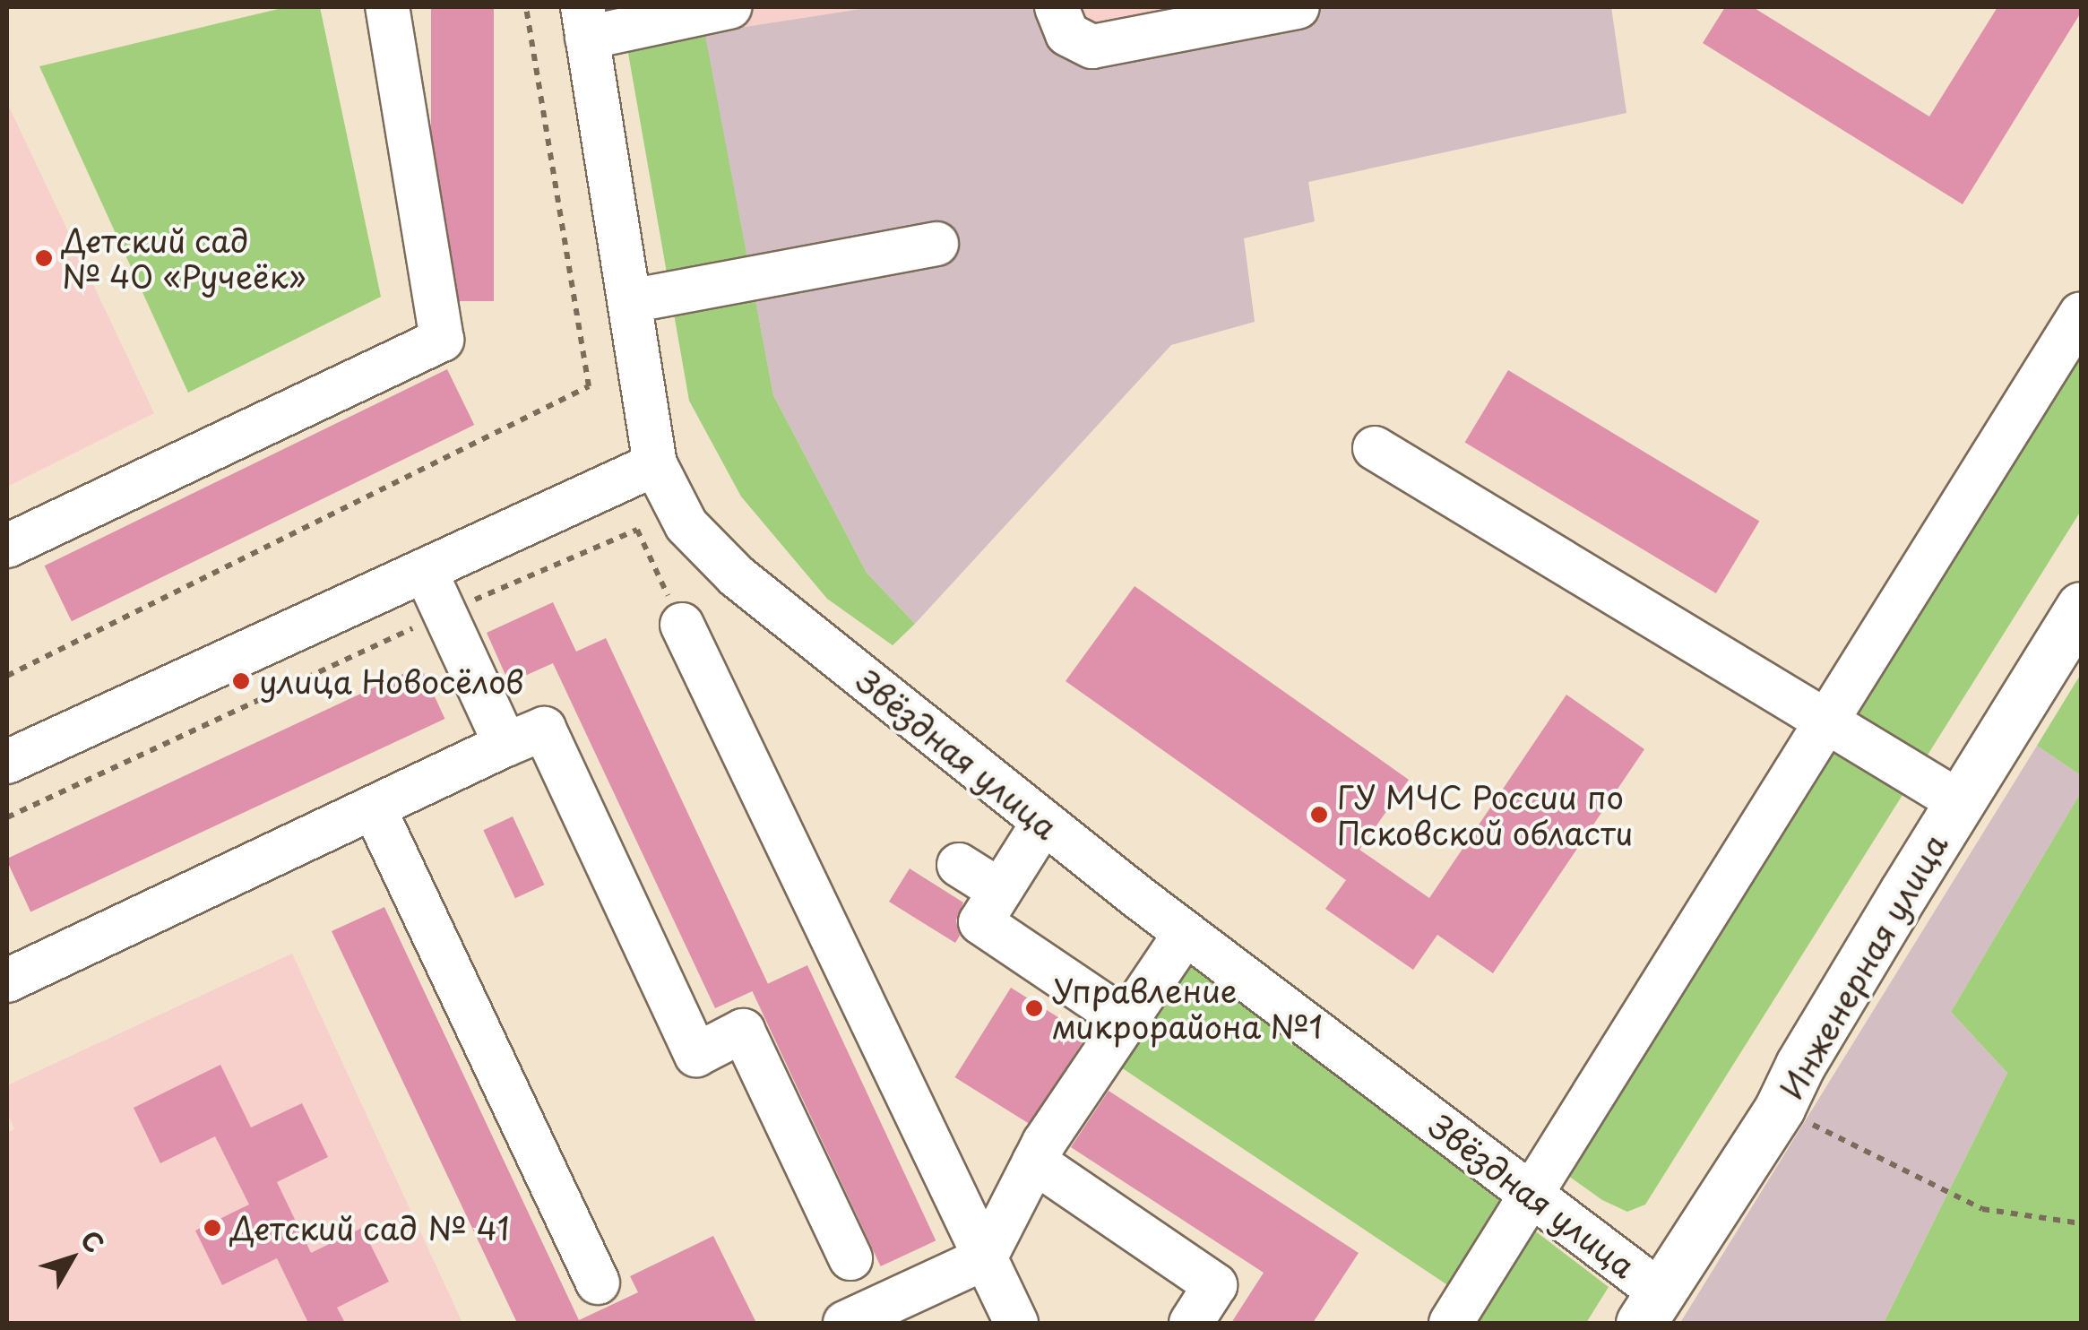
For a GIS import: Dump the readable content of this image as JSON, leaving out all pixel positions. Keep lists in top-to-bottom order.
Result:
{
  "streets": {
    "main road": ["Инженерная улица"],
    "street": ["Звёздная улица"]
  },
  "crossings": [
    ["Звёздная улица", "Инженерная улица"]
  ],
  "places": [
    "Детский сад № 40 «Ручеёк»",
    "улица Новосёлов",
    "ГУ МЧС России по Псковской области",
    "Управление микрорайона №1",
    "Детский сад № 41"
  ],
  "north": "top right"
}
